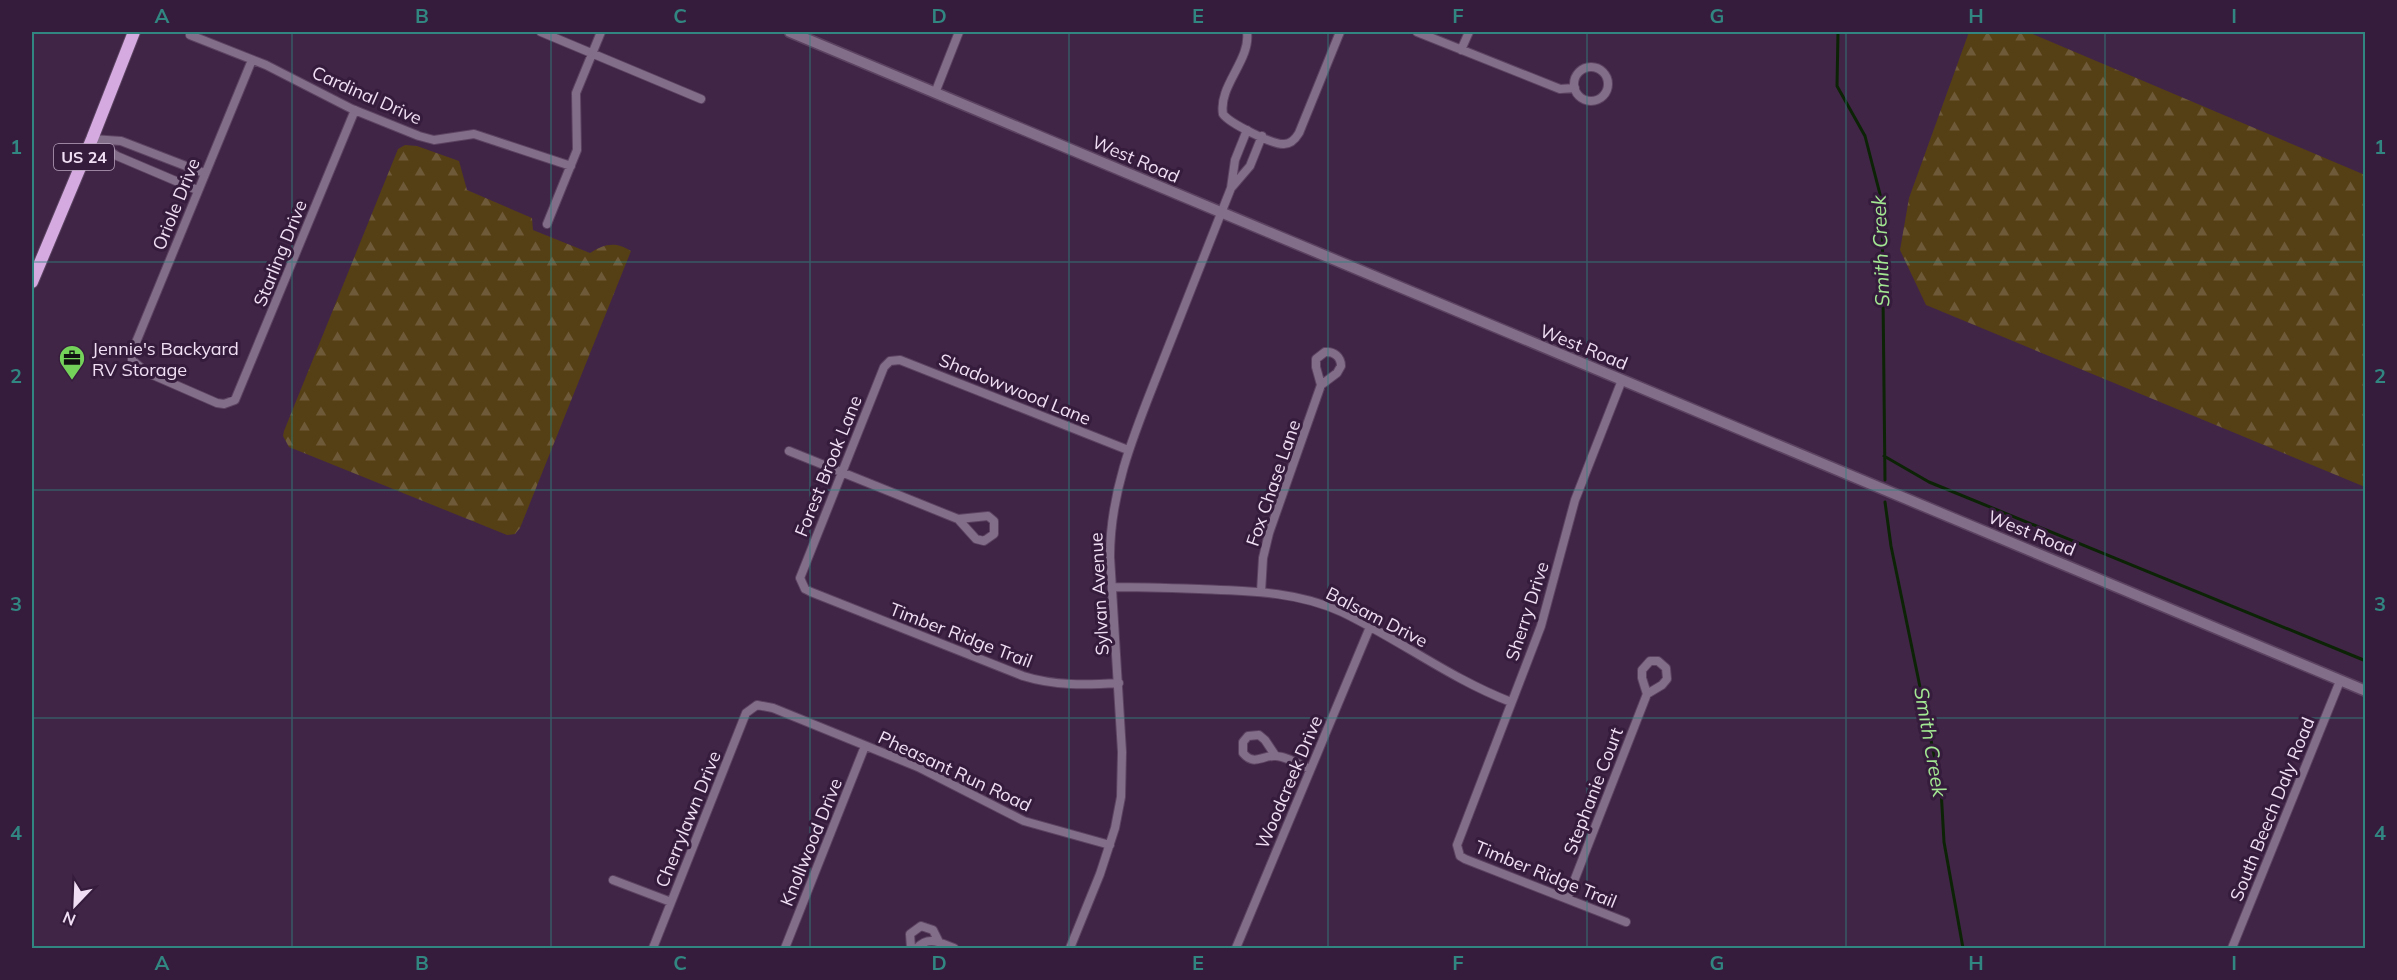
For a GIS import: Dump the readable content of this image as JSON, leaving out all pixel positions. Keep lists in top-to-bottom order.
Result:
{
  "streets": {
    "main road": ["US 24"],
    "street": [
      "Cardinal Drive",
      "West Road",
      "Oriole Drive",
      "Starling Drive",
      "Shadowwood Lane",
      "Forest Brook Lane",
      "Fox Chase Lane",
      "Sylvan Avenue",
      "Sherry Drive",
      "Balsam Drive",
      "Timber Ridge Trail",
      "Pheasant Run Road",
      "Woodcreek Drive",
      "Stephanie Court",
      "South Beech Daly Road",
      "Cherrylawn Drive",
      "Knollwood Drive"
    ]
  },
  "crossings": [
    ["Cardinal Drive", "Oriole Drive"],
    ["Cardinal Drive", "Starling Drive"],
    ["West Road", "Sylvan Avenue"],
    ["West Road", "Sherry Drive"],
    ["West Road", "South Beech Daly Road"],
    ["Oriole Drive", "Starling Drive"],
    ["Shadowwood Lane", "Forest Brook Lane"],
    ["Shadowwood Lane", "Sylvan Avenue"],
    ["Forest Brook Lane", "Timber Ridge Trail"],
    ["Fox Chase Lane", "Balsam Drive"],
    ["Sylvan Avenue", "Balsam Drive"],
    ["Sylvan Avenue", "Timber Ridge Trail"],
    ["Sylvan Avenue", "Pheasant Run Road"],
    ["Sherry Drive", "Balsam Drive"],
    ["Sherry Drive", "Timber Ridge Trail"],
    ["Balsam Drive", "Woodcreek Drive"],
    ["Timber Ridge Trail", "Stephanie Court"],
    ["Pheasant Run Road", "Cherrylawn Drive"],
    ["Pheasant Run Road", "Knollwood Drive"]
  ],
  "water": ["Smith Creek"],
  "places": {
    "office": ["Jennie's Backyard RV Storage"]
  },
  "north": "bottom left",
  "grid": {
    "columns": [
      "A",
      "B",
      "C",
      "D",
      "E",
      "F",
      "G",
      "H",
      "I"
    ],
    "rows": [
      "1",
      "2",
      "3",
      "4"
    ]
  }
}
